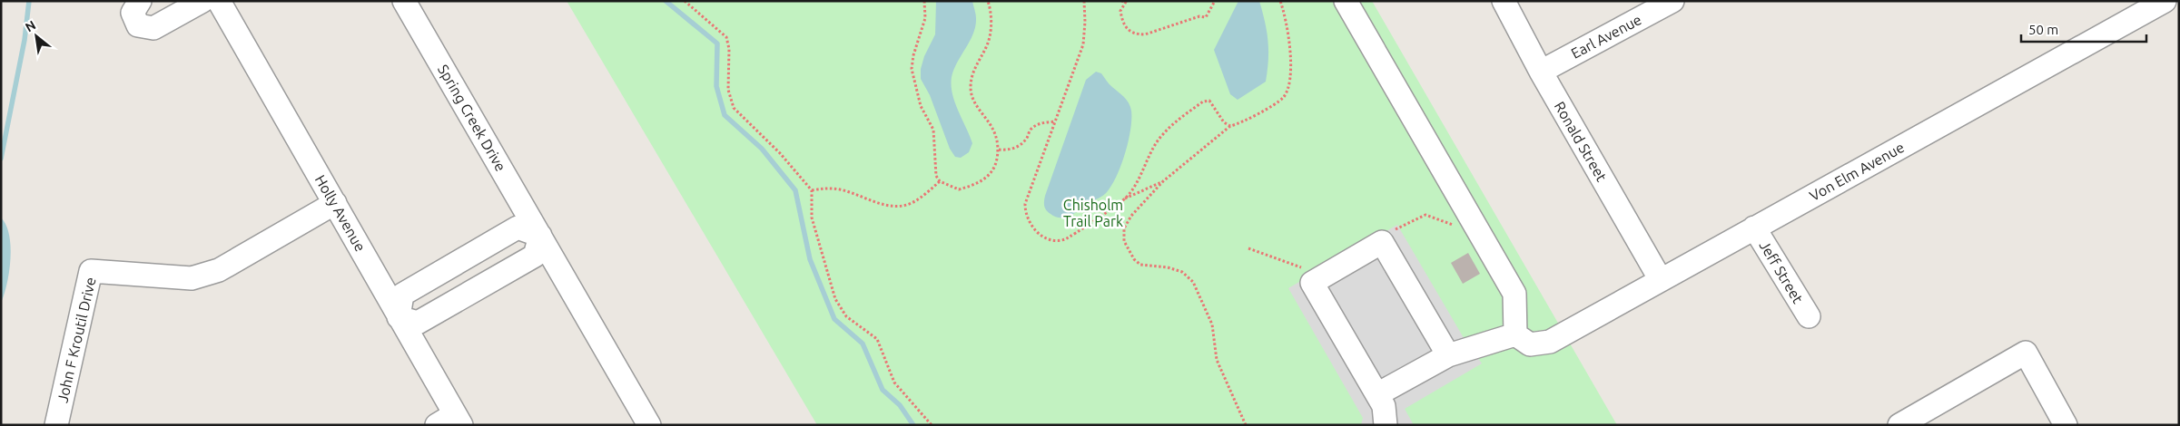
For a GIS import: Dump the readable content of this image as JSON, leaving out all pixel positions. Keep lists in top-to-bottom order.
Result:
{
  "streets": {
    "street": [
      "Earl Avenue",
      "Spring Creek Drive",
      "Ronald Street",
      "Von Elm Avenue",
      "Holly Avenue",
      "Jeff Street",
      "John F Kroutil Drive"
    ]
  },
  "crossings": [
    ["Earl Avenue", "Ronald Street"],
    ["Ronald Street", "Von Elm Avenue"],
    ["Von Elm Avenue", "Jeff Street"],
    ["Holly Avenue", "John F Kroutil Drive"]
  ],
  "parks": ["Chisholm Trail Park"],
  "scale_bar": "50 m",
  "north": "top left"
}
